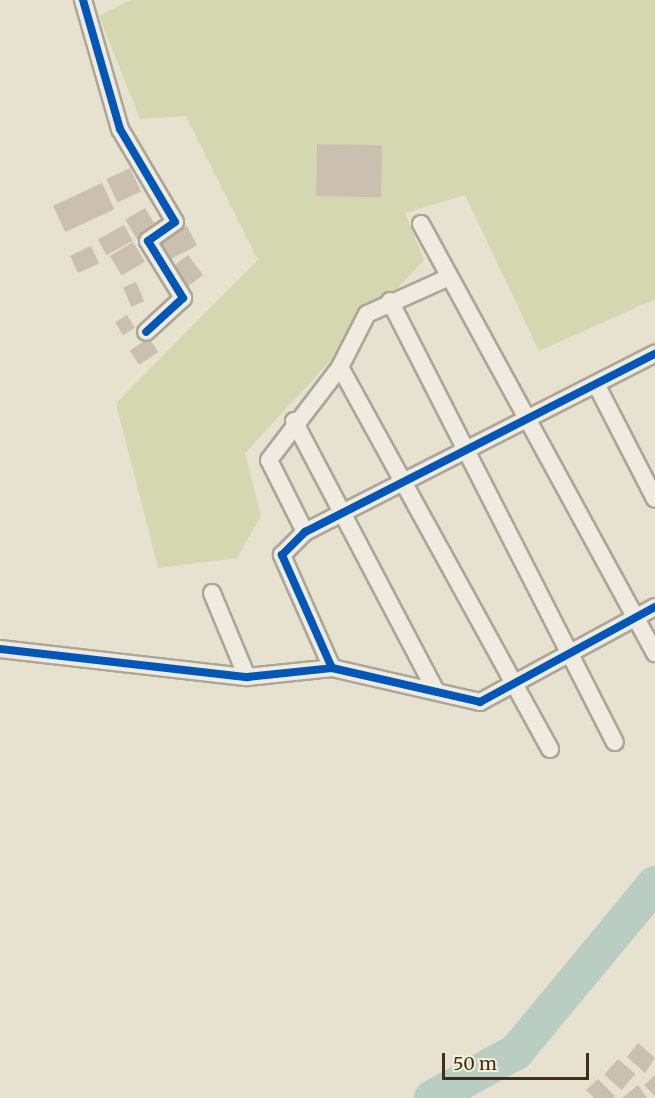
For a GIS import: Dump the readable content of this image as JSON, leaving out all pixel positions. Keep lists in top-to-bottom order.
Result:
{
  "scale_bar": "50 m"
}
